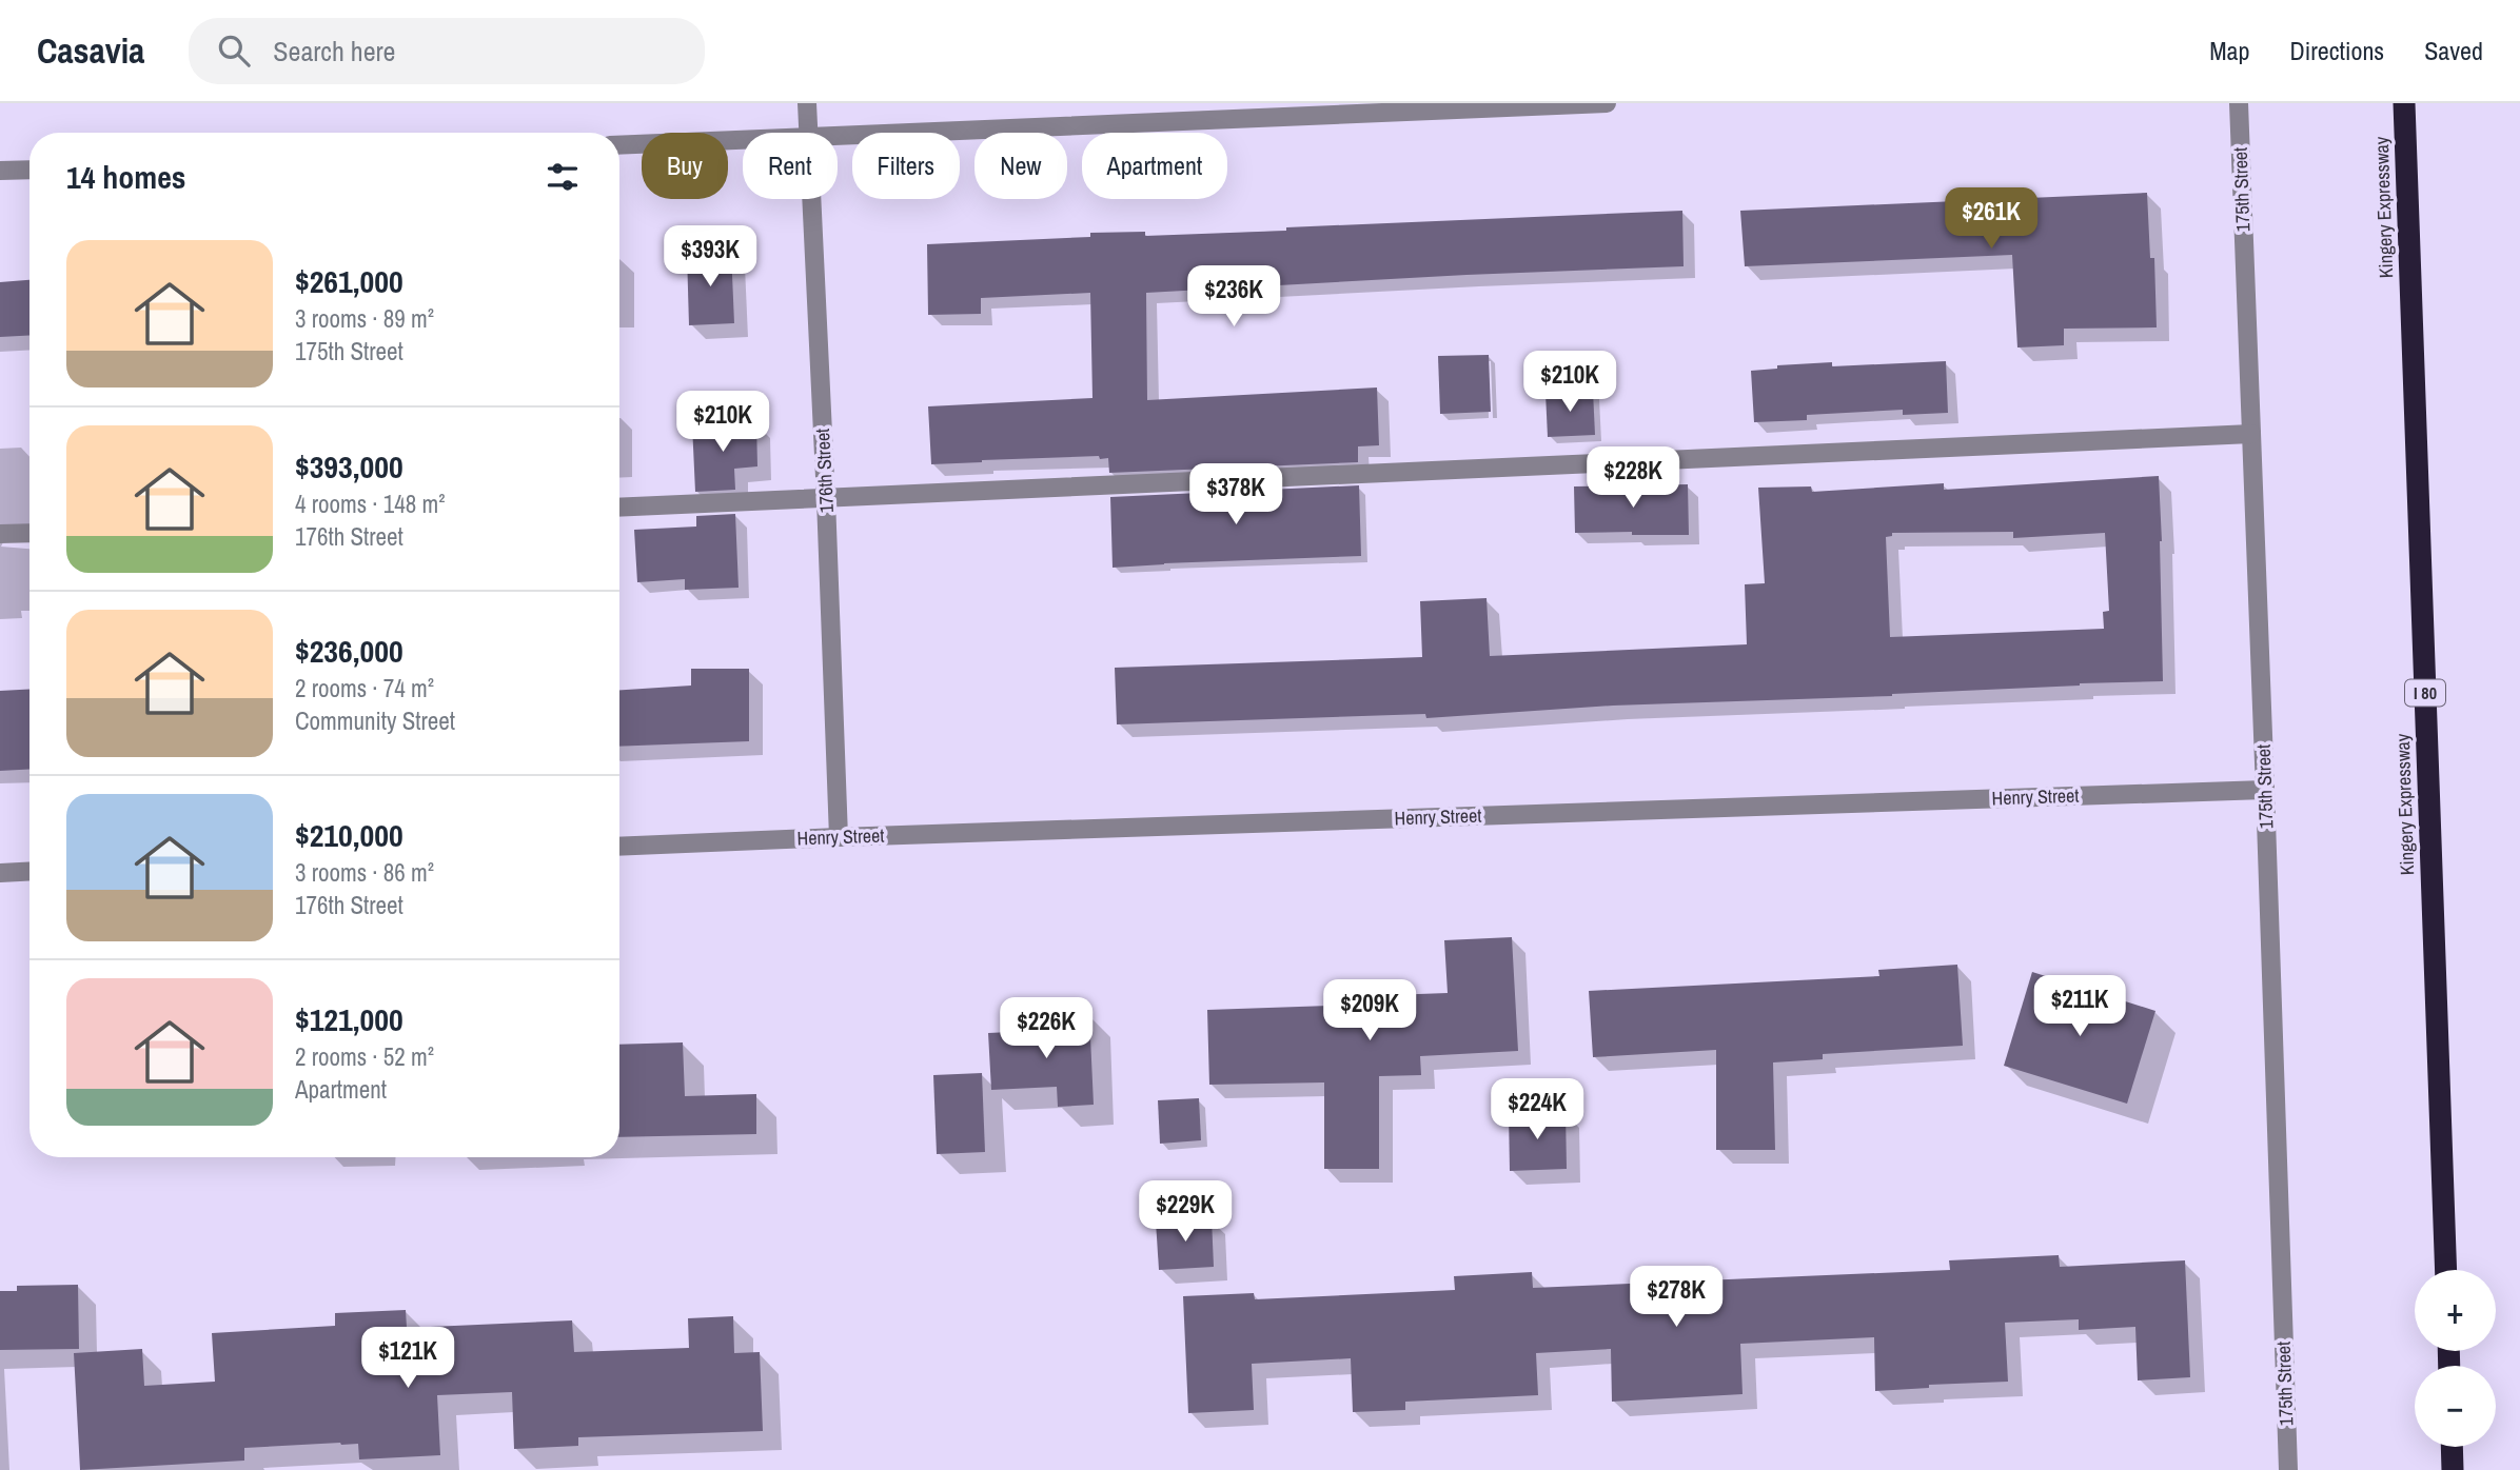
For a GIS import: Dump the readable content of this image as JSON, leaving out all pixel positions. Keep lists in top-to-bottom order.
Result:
{
  "streets": {
    "highway": ["Kingery Expressway", "I 80"],
    "street": ["175th Street", "176th Street", "Henry Street"]
  },
  "crossings": [
    ["175th Street", "Henry Street"],
    ["176th Street", "Henry Street"]
  ],
  "page": {
    "header": "Casavia",
    "search": "Search here",
    "nav": ["Map", "Directions", "Saved"],
    "chip": [
      "Buy",
      "Rent",
      "Filters",
      "New",
      "Apartment"
    ],
    "heading": "14 homes",
    "price": [
      "$261K",
      "$393K",
      "$236K",
      "$210K",
      "$210K",
      "$228K",
      "$378K",
      "$211K",
      "$209K",
      "$226K",
      "$224K",
      "$229K",
      "$278K",
      "$121K"
    ],
    "list": [
      {
        "name": "$261,000",
        "note": "3 rooms · 89 m² · 175th Street"
      },
      {
        "name": "$393,000",
        "note": "4 rooms · 148 m² · 176th Street"
      },
      {
        "name": "$236,000",
        "note": "2 rooms · 74 m² · Community Street"
      },
      {
        "name": "$210,000",
        "note": "3 rooms · 86 m² · 176th Street"
      },
      {
        "name": "$121,000",
        "note": "2 rooms · 52 m² · Apartment"
      }
    ],
    "map_buttons": ["+", "−"]
  }
}
